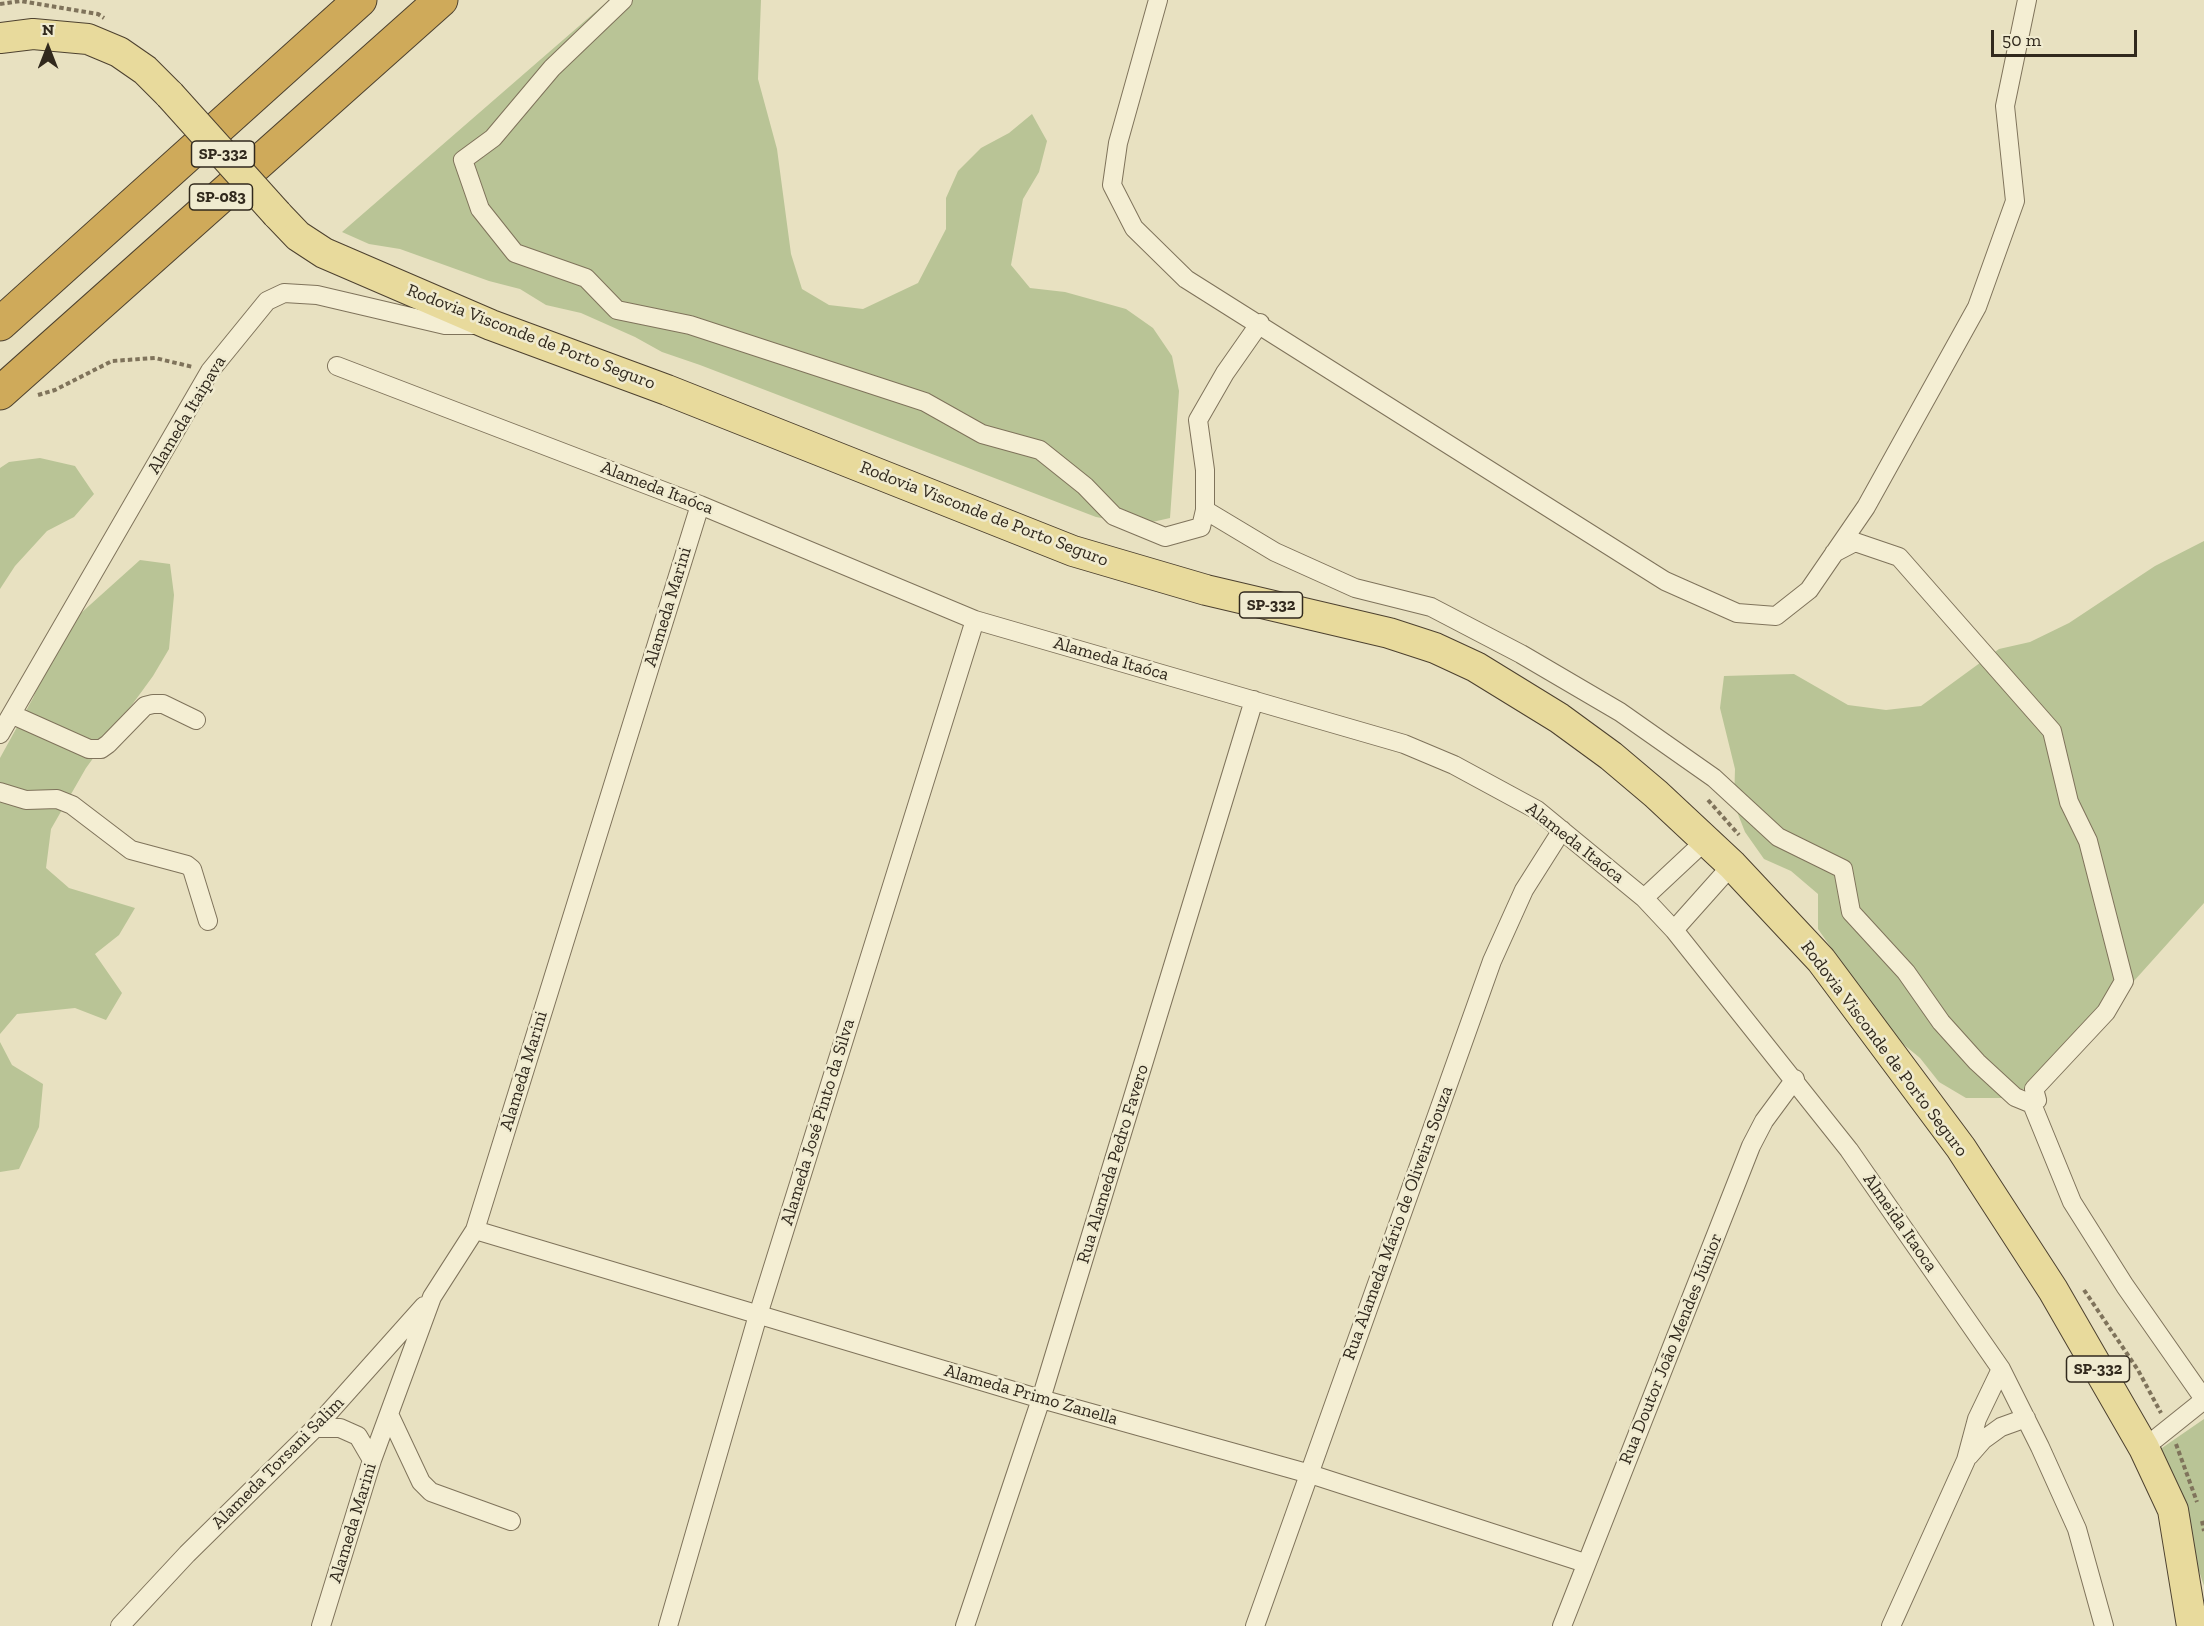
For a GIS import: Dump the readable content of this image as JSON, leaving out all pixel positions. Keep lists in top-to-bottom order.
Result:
{
  "streets": {
    "highway": ["SP-083"],
    "main road": ["SP-332", "Rodovia Visconde de Porto Seguro"],
    "street": [
      "Alameda Itaipava",
      "Alameda Itaóca",
      "Alameda Marini",
      "Alameda José Pinto da Silva",
      "Rua Alameda Pedro Favero",
      "Rua Alameda Mário de Oliveira Souza",
      "Almeida Itaoca",
      "Rua Doutor João Mendes Júnior",
      "Alameda Primo Zanella",
      "Alameda Torsani Salim"
    ]
  },
  "crossings": [
    ["Rodovia Visconde de Porto Seguro", "Alameda Itaipava"],
    ["Alameda Itaóca", "Alameda Marini"],
    ["Alameda Itaóca", "Alameda José Pinto da Silva"],
    ["Alameda Itaóca", "Rua Alameda Pedro Favero"],
    ["Alameda Itaóca", "Rua Alameda Mário de Oliveira Souza"],
    ["Alameda Itaóca", "Almeida Itaoca"],
    ["Alameda Itaóca", "Rua Doutor João Mendes Júnior"],
    ["Alameda Marini", "Alameda Primo Zanella"],
    ["Alameda Marini", "Alameda Torsani Salim"],
    ["Alameda José Pinto da Silva", "Alameda Primo Zanella"],
    ["Rua Alameda Pedro Favero", "Alameda Primo Zanella"],
    ["Rua Alameda Mário de Oliveira Souza", "Alameda Primo Zanella"],
    ["Almeida Itaoca", "Rua Doutor João Mendes Júnior"],
    ["Rua Doutor João Mendes Júnior", "Alameda Primo Zanella"]
  ],
  "scale_bar": "50 m",
  "north": "top"
}
